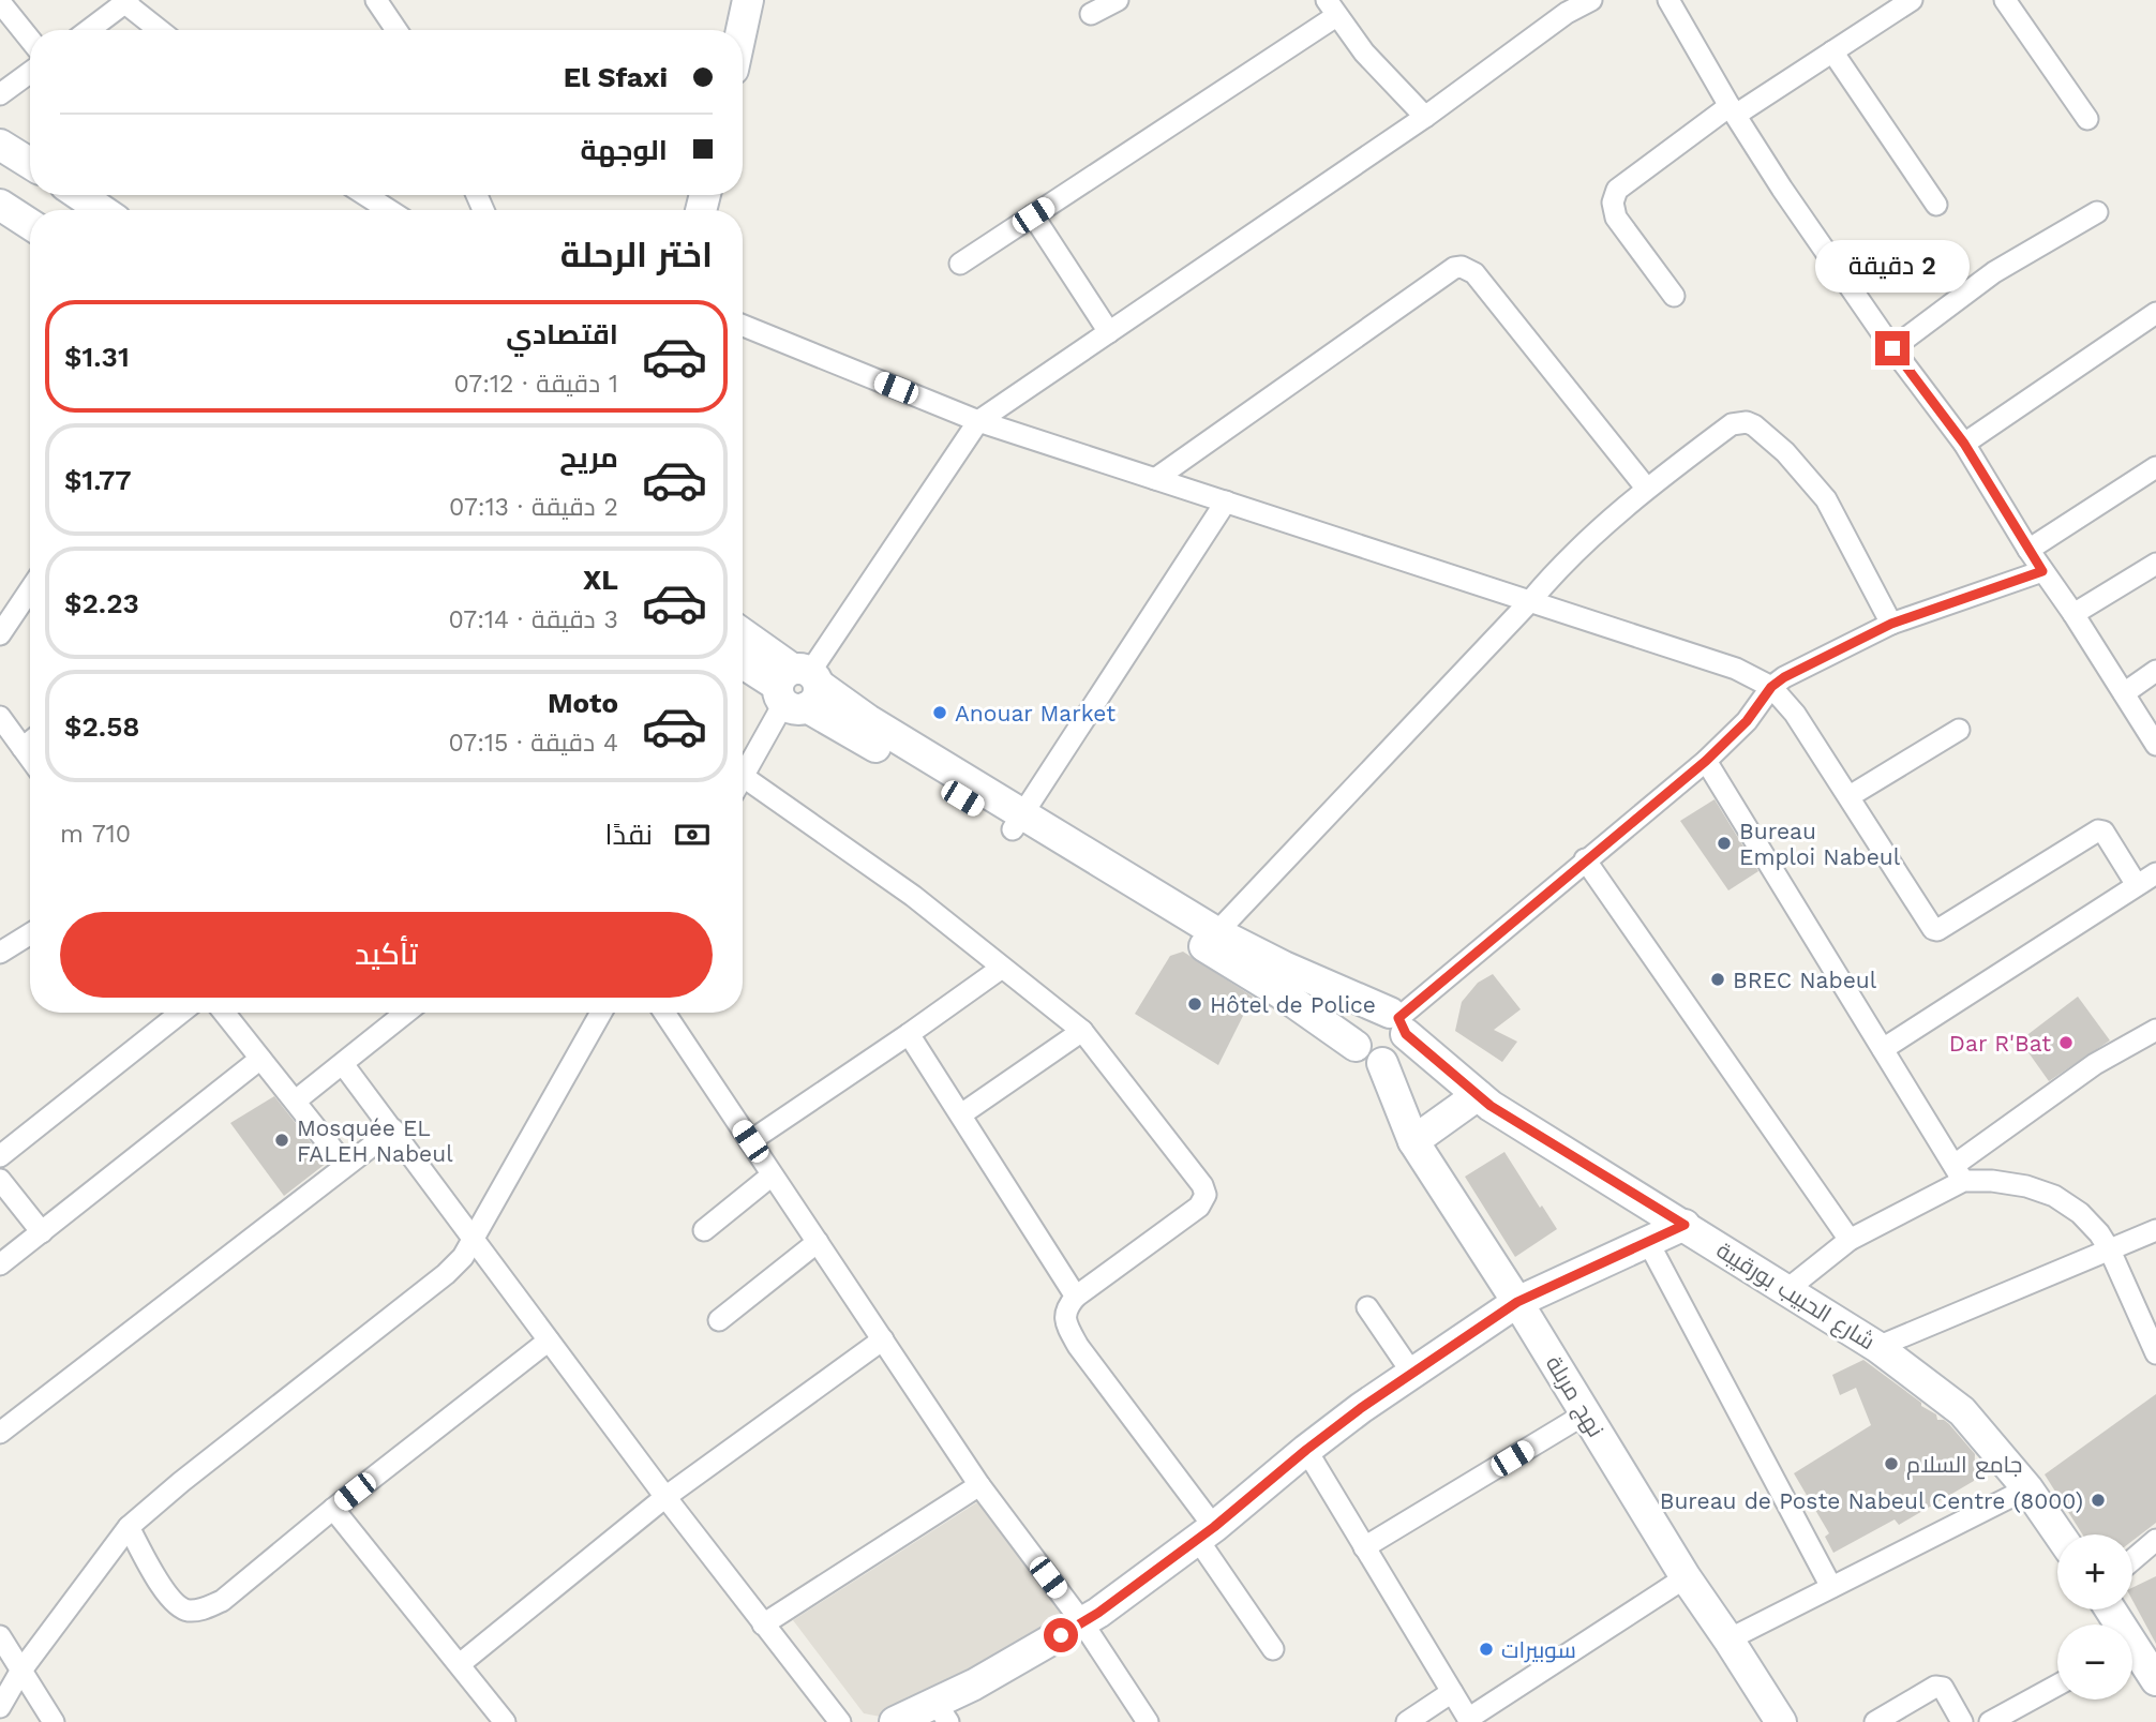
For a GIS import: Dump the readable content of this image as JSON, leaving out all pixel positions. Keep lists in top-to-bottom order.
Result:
{
  "streets": {
    "main road": ["شارع الحبيب بورقيبة", "نهج مربلة"]
  },
  "crossings": [
    ["شارع الحبيب بورقيبة", "نهج مربلة"]
  ],
  "places": [
    "Anouar Market",
    "Bureau Emploi Nabeul",
    "BREC Nabeul",
    "Hôtel de Police",
    "Dar R'Bat",
    "Mosquée EL FALEH Nabeul",
    "جامع السلام",
    "Bureau de Poste Nabeul Centre (8000)",
    "سوبيرات"
  ],
  "page": {
    "banner": ["El Sfaxi", "الوجهة"],
    "heading": "اختر الرحلة",
    "bubble": "2 دقيقة",
    "list": [
      {
        "name": "اقتصادي",
        "note": "1 دقيقة · 07:12",
        "value": "$1.31"
      },
      {
        "name": "مريح",
        "note": "2 دقيقة · 07:13",
        "value": "$1.77"
      },
      {
        "name": "XL",
        "note": "3 دقيقة · 07:14",
        "value": "$2.23"
      },
      {
        "name": "Moto",
        "note": "4 دقيقة · 07:15",
        "value": "$2.58"
      }
    ],
    "pay": ["نقدًا", "710 m"],
    "buttons": "تأكيد",
    "map_buttons": ["+", "−"]
  }
}
